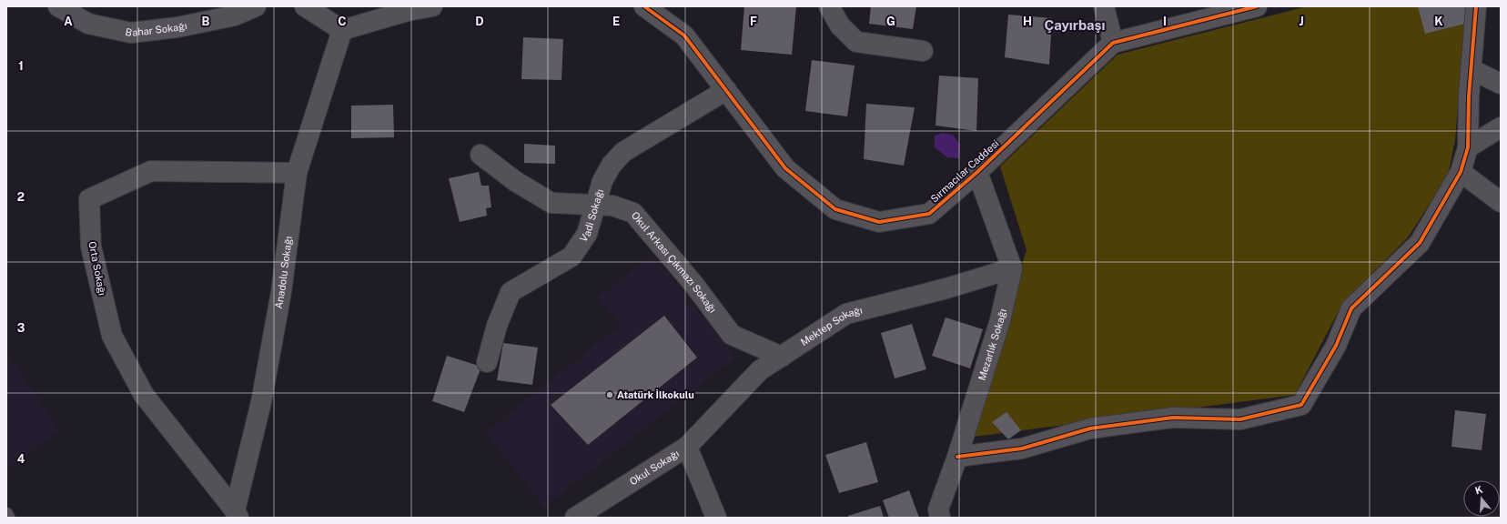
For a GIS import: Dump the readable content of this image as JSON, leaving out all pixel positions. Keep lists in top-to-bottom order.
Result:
{
  "streets": {
    "street": [
      "Bahar Sokağı",
      "Sırmacılar Caddesi",
      "Vadi Sokağı",
      "Okul Arkası Çıkmazı Sokağı",
      "Orta Sokağı",
      "Anadolu Sokağı",
      "Mektep Sokağı",
      "Mezarlık Sokağı",
      "Okul Sokağı"
    ]
  },
  "crossings": [
    ["Sırmacılar Caddesi", "Vadi Sokağı"],
    ["Vadi Sokağı", "Okul Arkası Çıkmazı Sokağı"],
    ["Okul Arkası Çıkmazı Sokağı", "Mektep Sokağı"],
    ["Orta Sokağı", "Anadolu Sokağı"],
    ["Mektep Sokağı", "Mezarlık Sokağı"],
    ["Mektep Sokağı", "Okul Sokağı"]
  ],
  "districts": ["Çayırbaşı"],
  "places": ["Atatürk İlkokulu"],
  "north": "top",
  "grid": {
    "columns": [
      "A",
      "B",
      "C",
      "D",
      "E",
      "F",
      "G",
      "H",
      "I",
      "J",
      "K"
    ],
    "rows": [
      "1",
      "2",
      "3",
      "4"
    ]
  }
}
